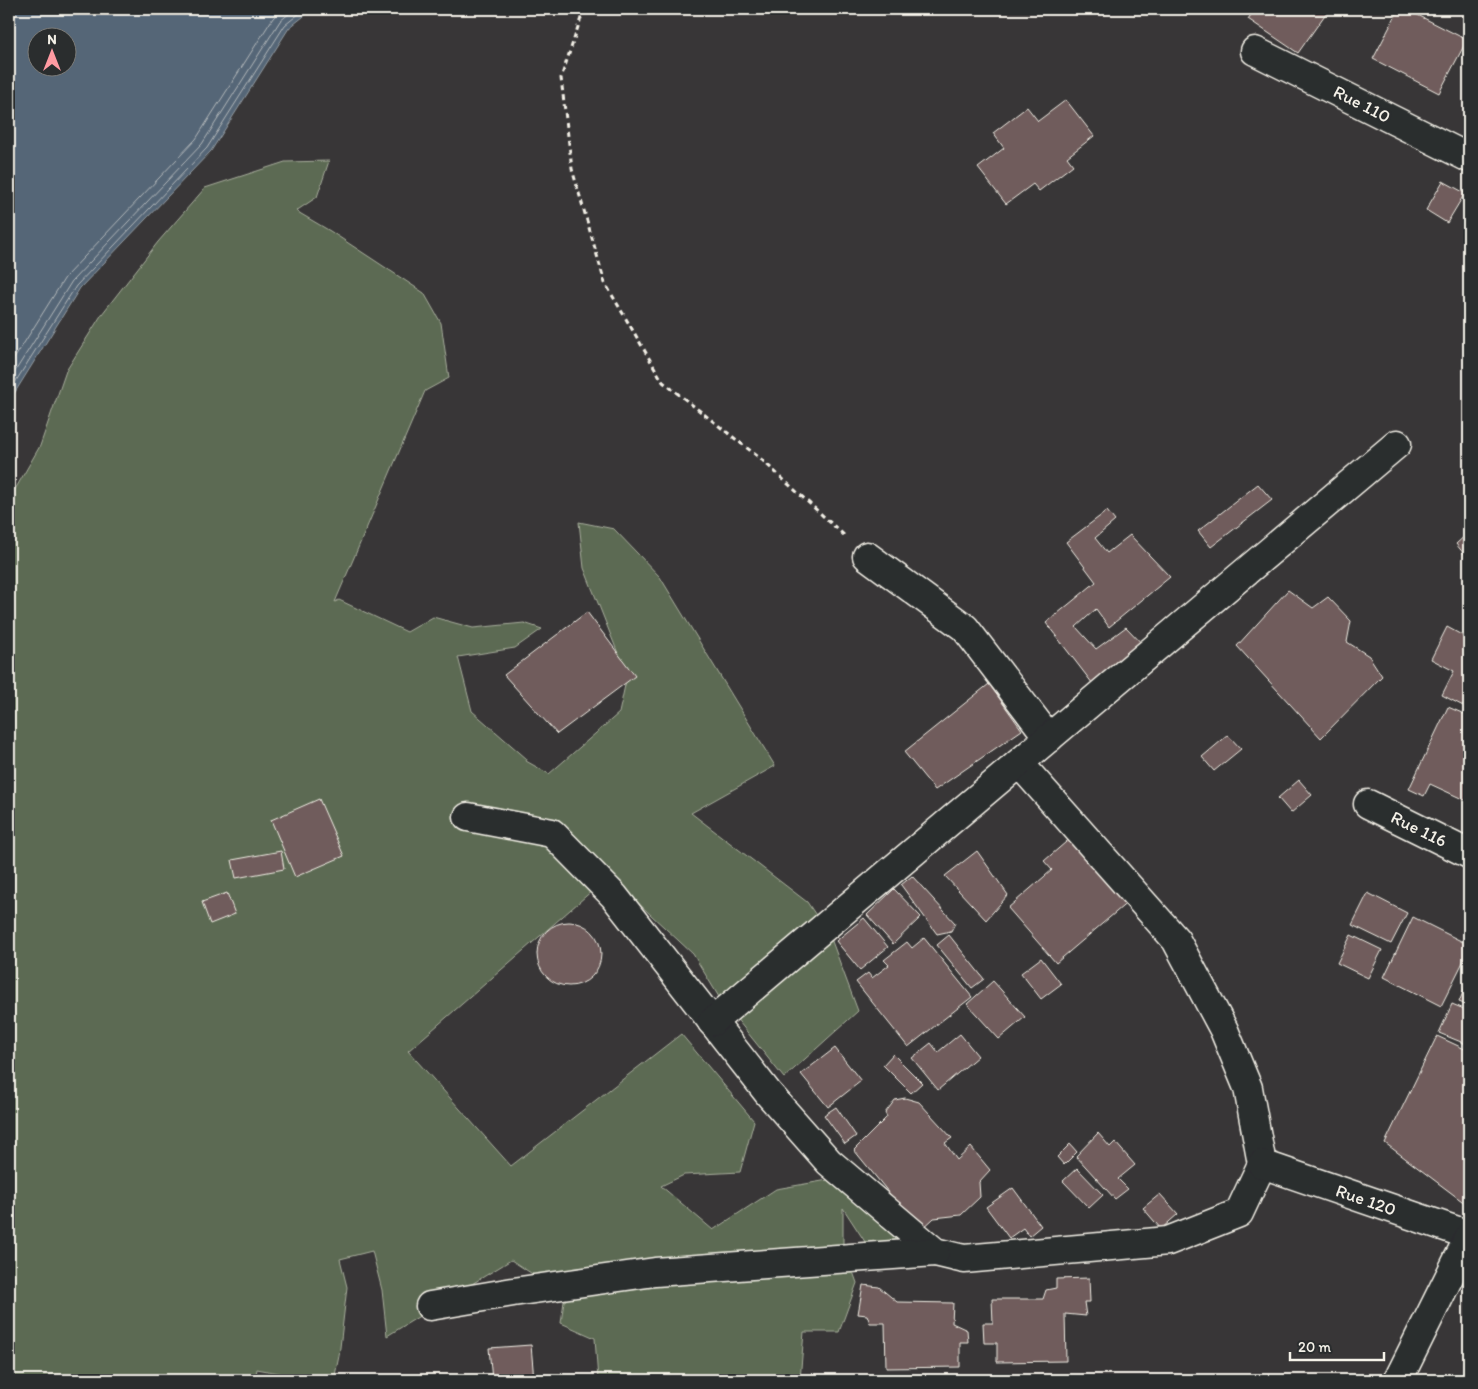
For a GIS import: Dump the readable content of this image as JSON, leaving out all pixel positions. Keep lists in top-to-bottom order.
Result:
{
  "streets": {
    "street": ["Rue 110", "Rue 116", "Rue 120"]
  },
  "scale_bar": "20 m",
  "north": "top"
}
